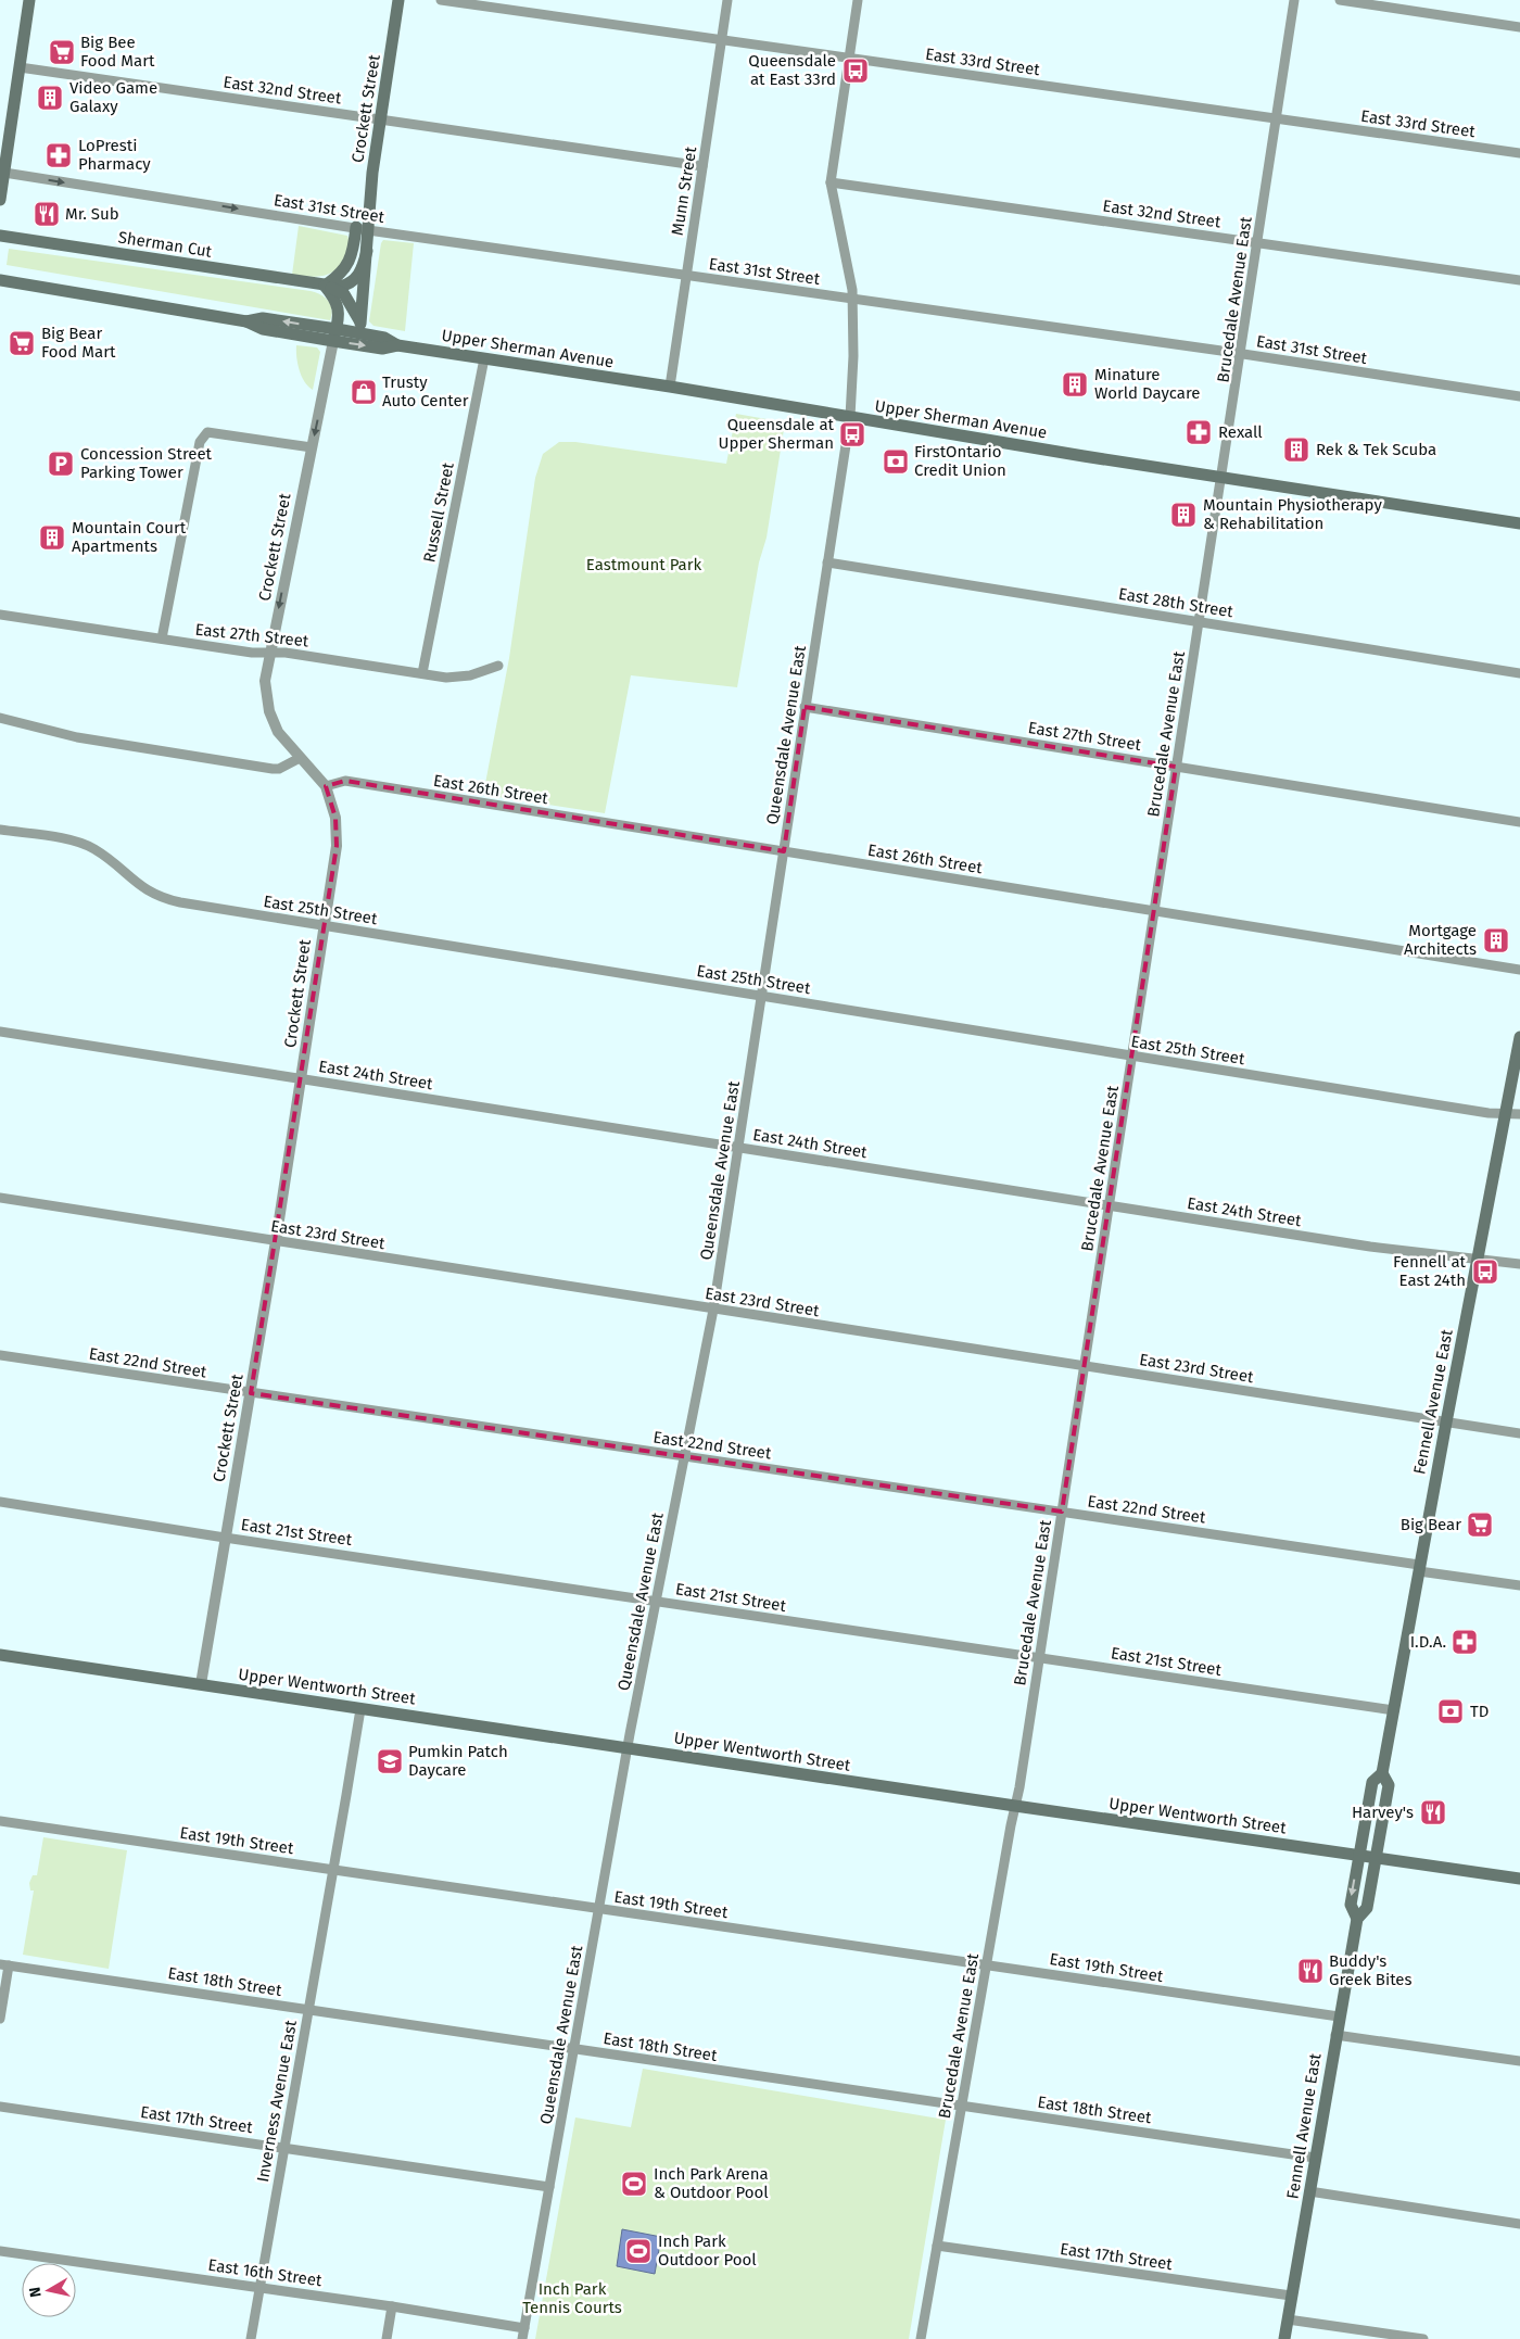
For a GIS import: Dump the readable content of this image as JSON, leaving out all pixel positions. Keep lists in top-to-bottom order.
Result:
{
  "streets": {
    "main road": [
      "Crockett Street",
      "Sherman Cut",
      "Upper Sherman Avenue",
      "Fennell Avenue East",
      "Upper Wentworth Street"
    ],
    "street": [
      "East 33rd Street",
      "East 32nd Street",
      "Munn Street",
      "East 31st Street",
      "Brucedale Avenue East",
      "Russell Street",
      "East 28th Street",
      "East 27th Street",
      "Queensdale Avenue East",
      "East 26th Street",
      "East 25th Street",
      "East 24th Street",
      "East 23rd Street",
      "East 22nd Street",
      "East 21st Street",
      "East 19th Street",
      "East 18th Street",
      "Inverness Avenue East",
      "East 17th Street",
      "East 16th Street"
    ]
  },
  "crossings": [
    ["East 33rd Street", "Munn Street"],
    ["East 33rd Street", "Brucedale Avenue East"],
    ["East 33rd Street", "Queensdale Avenue East"],
    ["East 32nd Street", "Crockett Street"],
    ["East 32nd Street", "Munn Street"],
    ["East 32nd Street", "Brucedale Avenue East"],
    ["East 32nd Street", "Queensdale Avenue East"],
    ["Crockett Street", "East 31st Street"],
    ["Crockett Street", "Upper Sherman Avenue"],
    ["Crockett Street", "East 27th Street"],
    ["Crockett Street", "East 26th Street"],
    ["Crockett Street", "East 25th Street"],
    ["Crockett Street", "East 24th Street"],
    ["Crockett Street", "East 23rd Street"],
    ["Crockett Street", "East 22nd Street"],
    ["Crockett Street", "East 21st Street"],
    ["Crockett Street", "Upper Wentworth Street"],
    ["Munn Street", "East 31st Street"],
    ["Munn Street", "Upper Sherman Avenue"],
    ["East 31st Street", "Brucedale Avenue East"],
    ["East 31st Street", "Queensdale Avenue East"],
    ["Brucedale Avenue East", "Upper Sherman Avenue"],
    ["Brucedale Avenue East", "East 28th Street"],
    ["Brucedale Avenue East", "East 27th Street"],
    ["Brucedale Avenue East", "East 26th Street"],
    ["Brucedale Avenue East", "East 25th Street"],
    ["Brucedale Avenue East", "East 24th Street"],
    ["Brucedale Avenue East", "East 23rd Street"],
    ["Brucedale Avenue East", "East 22nd Street"],
    ["Brucedale Avenue East", "East 21st Street"],
    ["Brucedale Avenue East", "Upper Wentworth Street"],
    ["Brucedale Avenue East", "East 19th Street"],
    ["Brucedale Avenue East", "East 18th Street"],
    ["Brucedale Avenue East", "East 17th Street"],
    ["Upper Sherman Avenue", "Russell Street"],
    ["Upper Sherman Avenue", "Queensdale Avenue East"],
    ["Russell Street", "East 27th Street"],
    ["East 28th Street", "Queensdale Avenue East"],
    ["East 27th Street", "Queensdale Avenue East"],
    ["Queensdale Avenue East", "East 26th Street"],
    ["Queensdale Avenue East", "East 25th Street"],
    ["Queensdale Avenue East", "East 24th Street"],
    ["Queensdale Avenue East", "East 23rd Street"],
    ["Queensdale Avenue East", "East 22nd Street"],
    ["Queensdale Avenue East", "East 21st Street"],
    ["Queensdale Avenue East", "Upper Wentworth Street"],
    ["Queensdale Avenue East", "East 19th Street"],
    ["Queensdale Avenue East", "East 18th Street"],
    ["Queensdale Avenue East", "East 17th Street"],
    ["Queensdale Avenue East", "East 16th Street"],
    ["East 25th Street", "Fennell Avenue East"],
    ["East 24th Street", "Fennell Avenue East"],
    ["East 23rd Street", "Fennell Avenue East"],
    ["East 22nd Street", "Fennell Avenue East"],
    ["Fennell Avenue East", "East 21st Street"],
    ["Fennell Avenue East", "Upper Wentworth Street"],
    ["Fennell Avenue East", "East 19th Street"],
    ["Fennell Avenue East", "East 18th Street"],
    ["Fennell Avenue East", "East 17th Street"],
    ["Upper Wentworth Street", "Inverness Avenue East"],
    ["East 19th Street", "Inverness Avenue East"],
    ["East 18th Street", "Inverness Avenue East"],
    ["Inverness Avenue East", "East 17th Street"],
    ["Inverness Avenue East", "East 16th Street"]
  ],
  "parks": ["Eastmount Park", "Inch Park Tennis Courts"],
  "places": {
    "supermarket": ["Big Bee Food Mart", "Big Bear Food Mart", "Big Bear"],
    "bus stop": ["Queensdale at East 33rd", "Queensdale at Upper Sherman", "Fennell at East 24th"],
    "building": [
      "Video Game Galaxy",
      "Minature World Daycare",
      "Rek & Tek Scuba",
      "Mountain Physiotherapy & Rehabilitation",
      "Mountain Court Apartments",
      "Mortgage Architects"
    ],
    "pharmacy": ["LoPresti Pharmacy", "Rexall", "I.D.A."],
    "restaurant": ["Mr. Sub", "Harvey's", "Buddy's Greek Bites"],
    "shop": ["Trusty Auto Center"],
    "bank": ["FirstOntario Credit Union", "TD"],
    "parking": ["Concession Street Parking Tower"],
    "school or university": ["Pumkin Patch Daycare"],
    "sports": ["Inch Park Arena & Outdoor Pool", "Inch Park Outdoor Pool"]
  },
  "north": "left"
}
